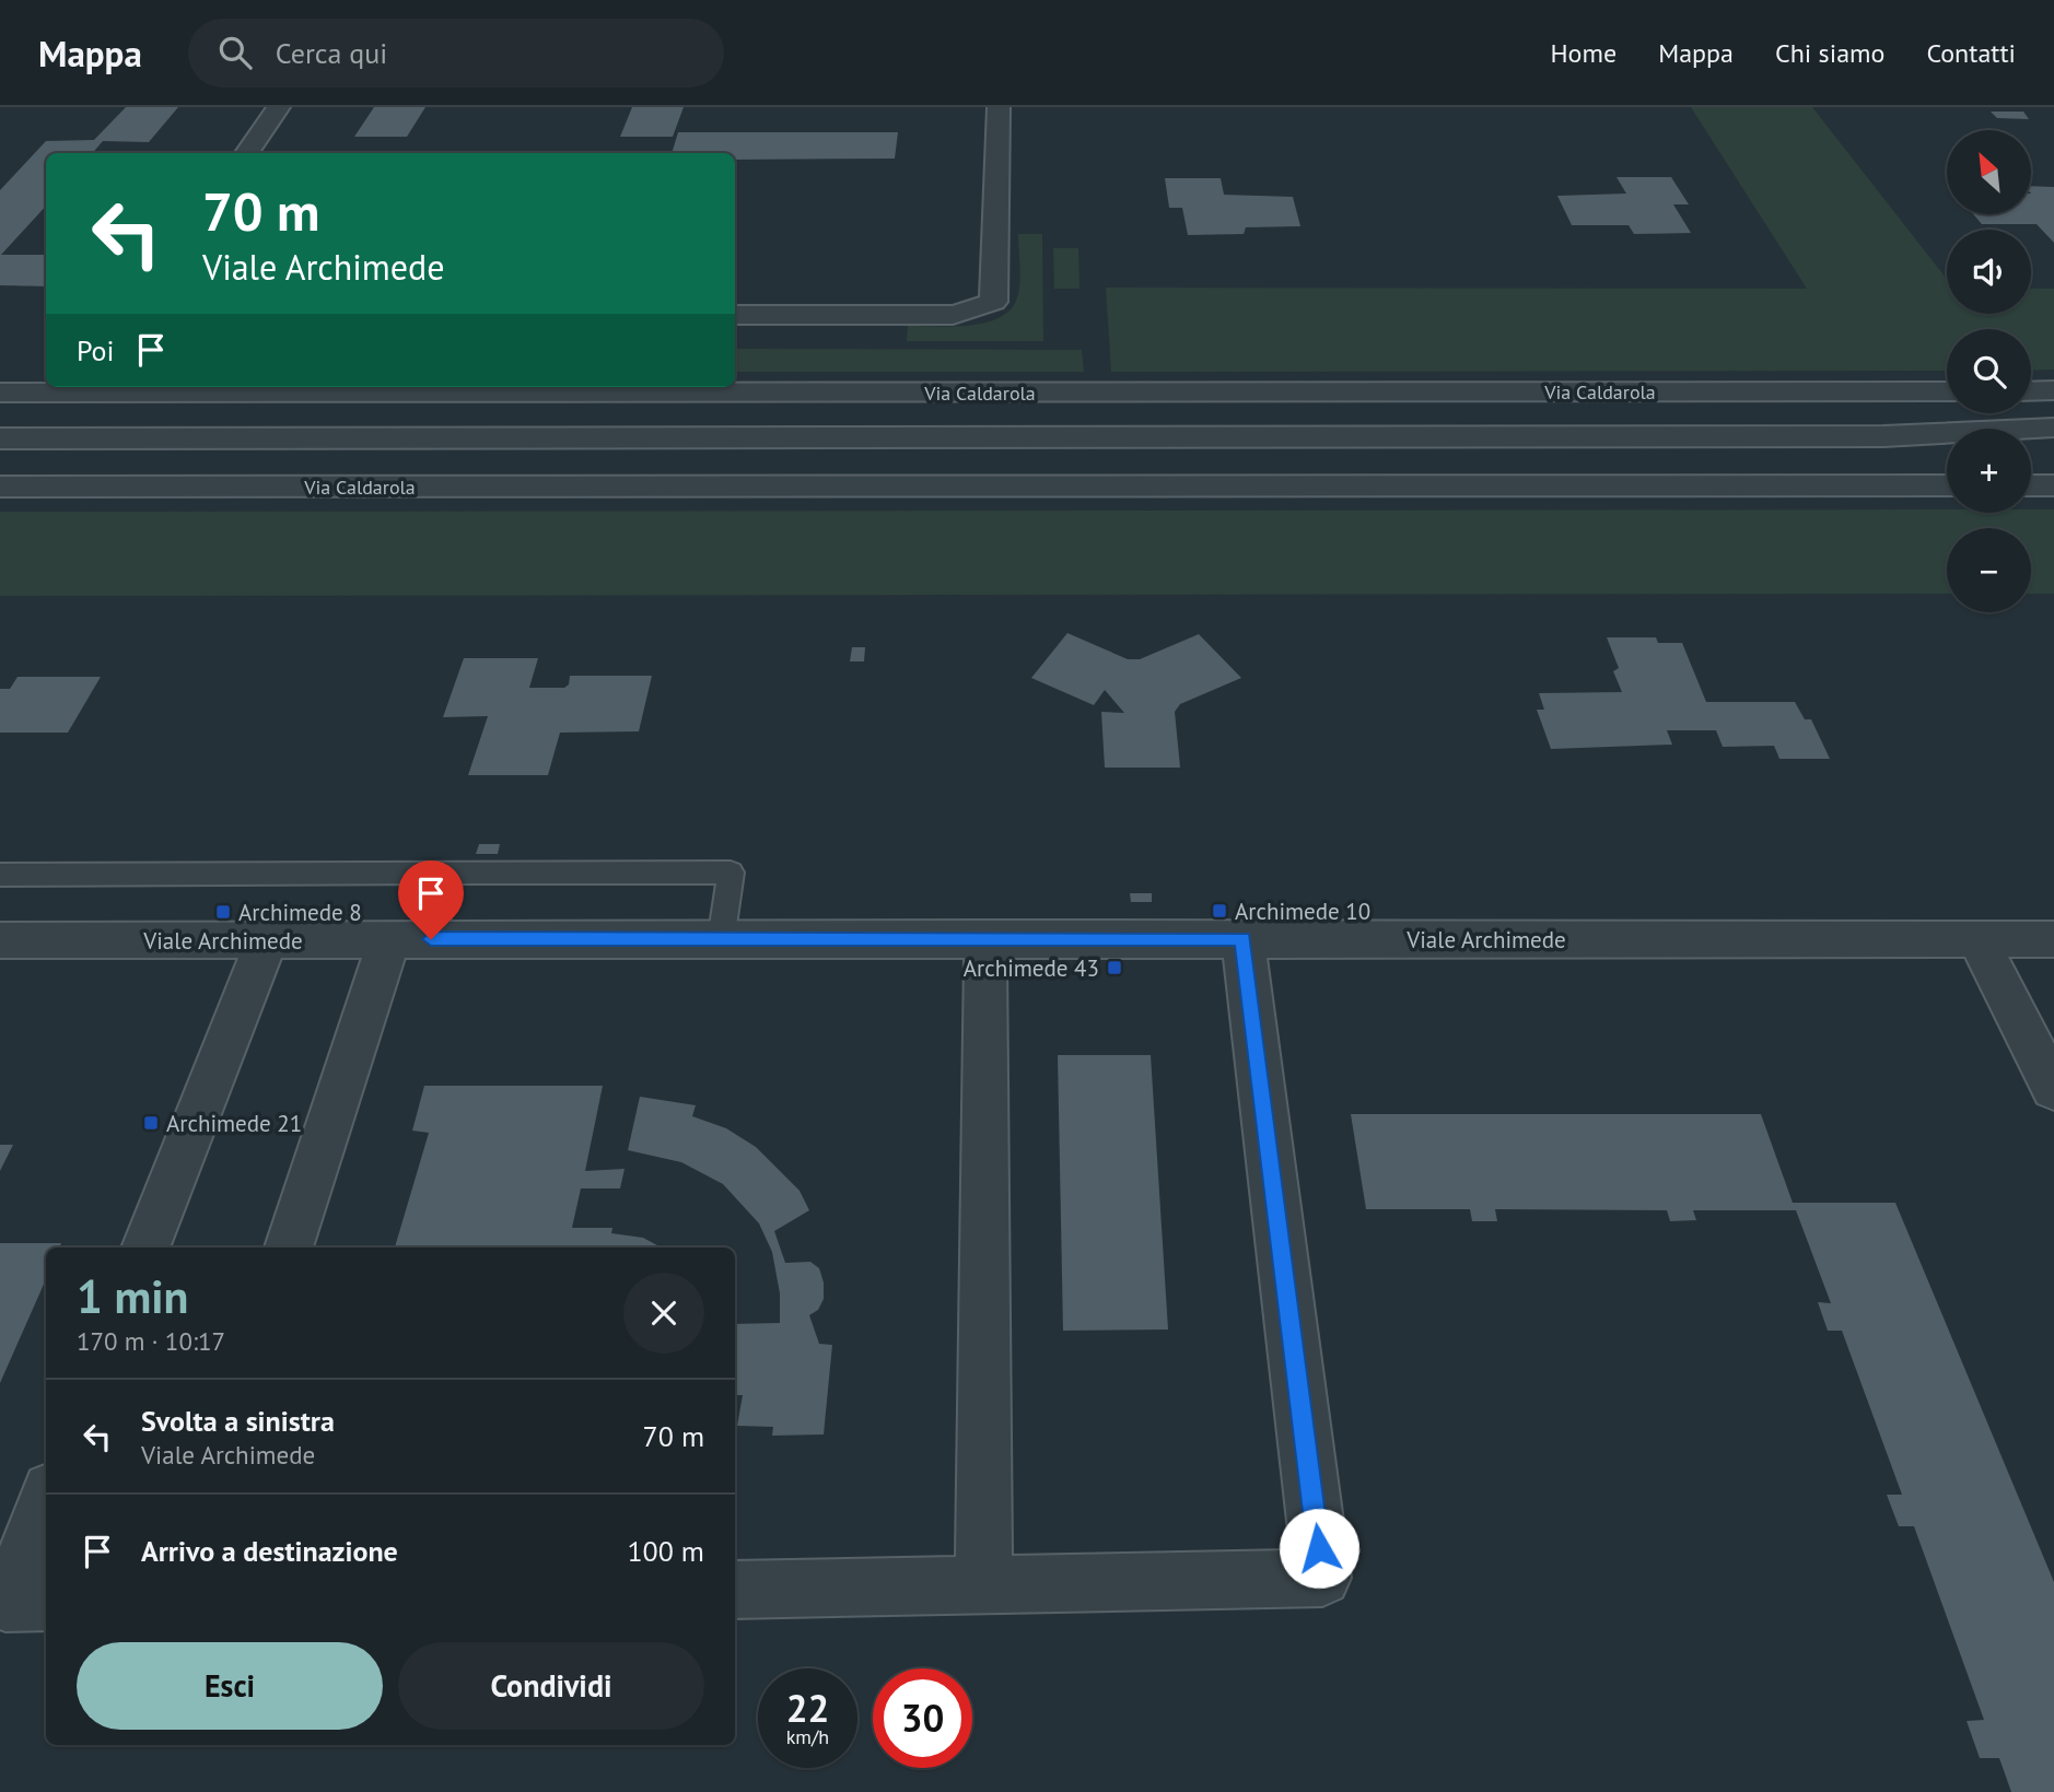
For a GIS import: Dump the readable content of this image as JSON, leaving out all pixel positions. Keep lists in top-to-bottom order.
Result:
{
  "streets": {
    "street": ["Via Caldarola", "Viale Archimede"]
  },
  "places": {
    "transit": [
      "Archimede 10",
      "Archimede 8",
      "Archimede 43",
      "Archimede 21"
    ]
  },
  "north": "top left",
  "page": {
    "header": "Mappa",
    "search": "Cerca qui",
    "nav": [
      "Home",
      "Mappa",
      "Chi siamo",
      "Contatti"
    ],
    "map_buttons": ["+", "−"],
    "turn": ["70 m", "Viale Archimede"],
    "then": "Poi",
    "heading": ["1 min", "170 m · 10:17"],
    "list": [
      {
        "name": "Svolta a sinistra",
        "note": "Viale Archimede",
        "value": "70 m"
      },
      {
        "name": "Arrivo a destinazione",
        "value": "100 m"
      }
    ],
    "buttons": ["Esci", "Condividi"],
    "speed": "22 km/h",
    "limit": "30"
  }
}
